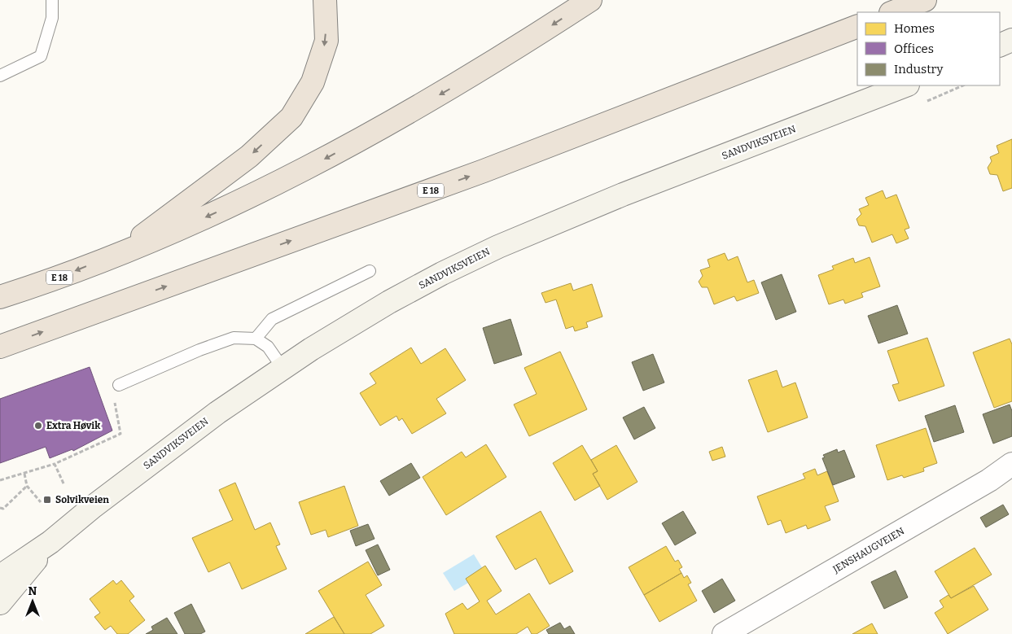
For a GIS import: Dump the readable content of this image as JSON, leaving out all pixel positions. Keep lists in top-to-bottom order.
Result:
{
  "streets": {
    "highway": ["E 18"],
    "main road": ["SANDVIKSVEIEN"],
    "street": ["JENSHAUGVEIEN"]
  },
  "places": {
    "other": ["Extra Høvik"],
    "transit": ["Solvikveien"]
  },
  "legend": ["Homes", "Offices", "Industry"],
  "north": "top"
}
